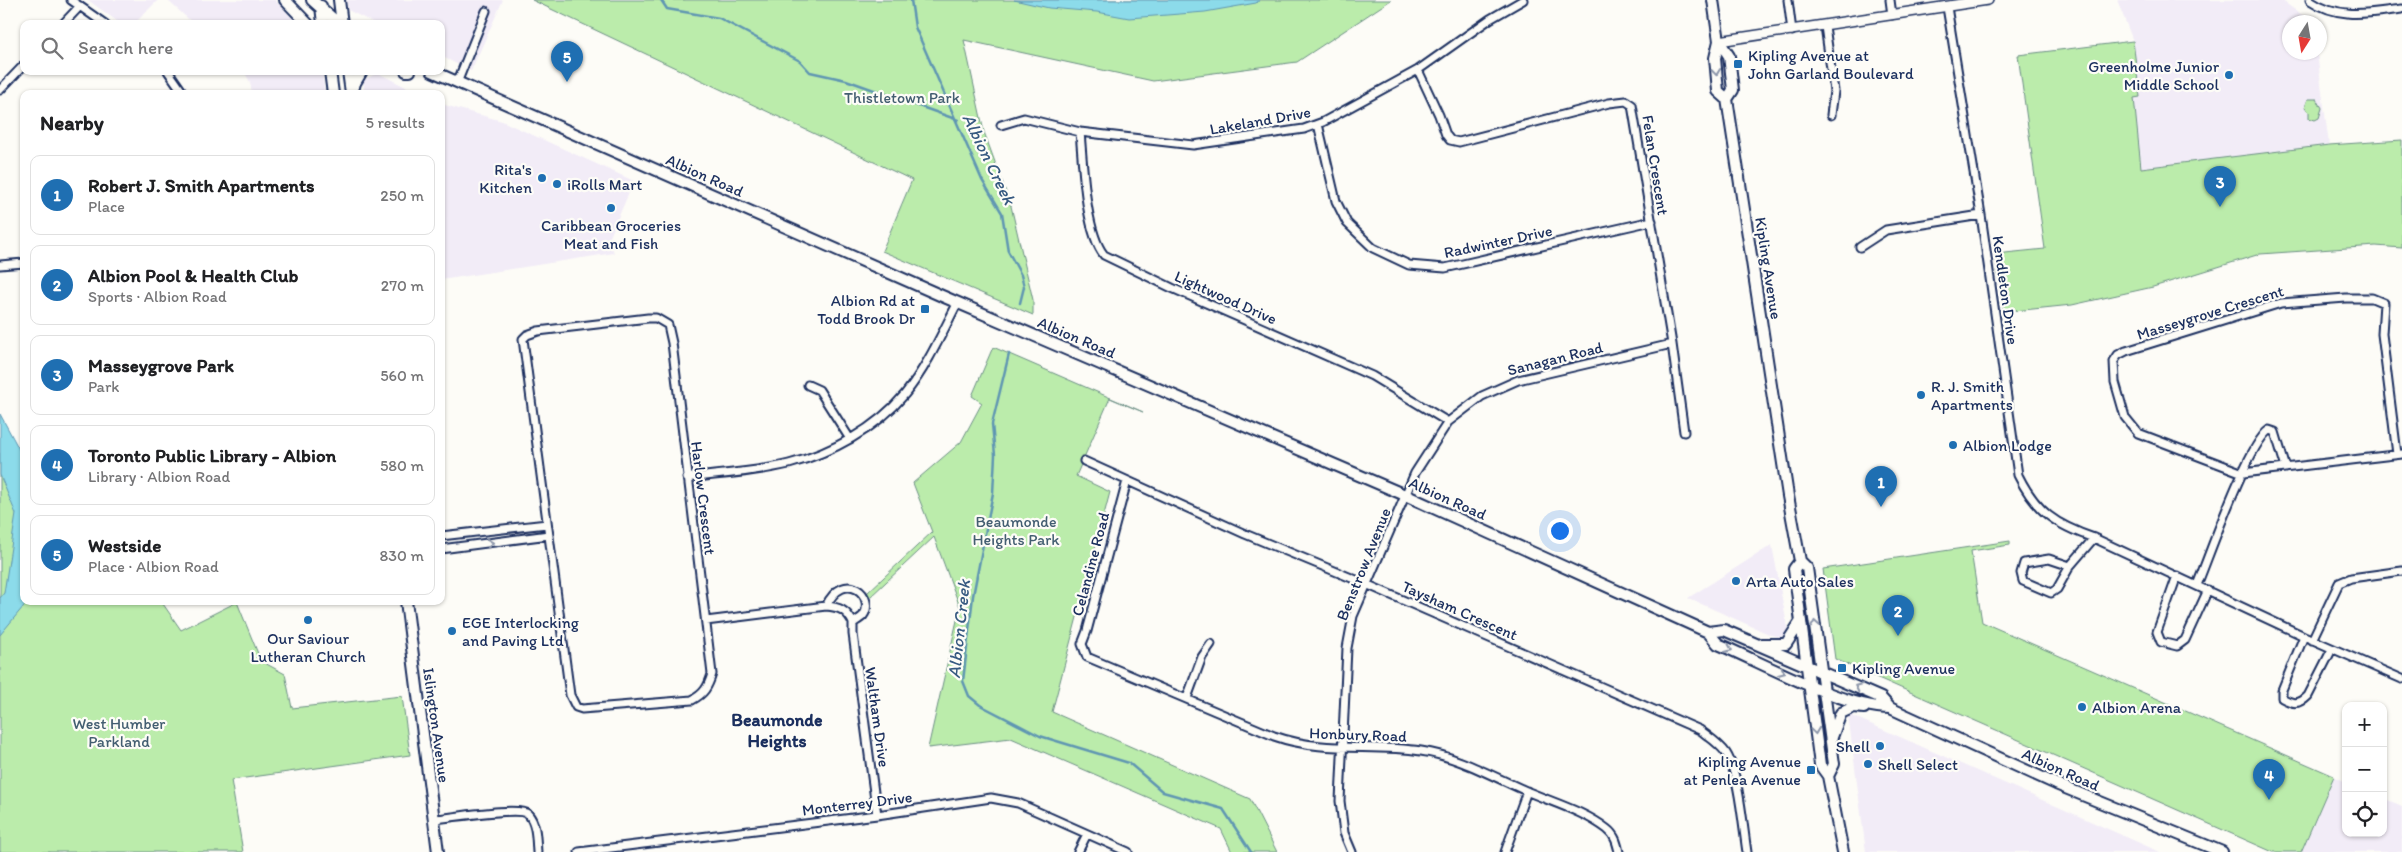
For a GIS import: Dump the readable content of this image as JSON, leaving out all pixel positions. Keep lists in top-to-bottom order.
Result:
{
  "streets": {
    "main road": ["Albion Road", "Kipling Avenue", "Islington Avenue"],
    "street": [
      "Lakeland Drive",
      "Felan Crescent",
      "Radwinter Drive",
      "Kendleton Drive",
      "Lightwood Drive",
      "Masseygrove Crescent",
      "Sanagan Road",
      "Harlow Crescent",
      "Celandine Road",
      "Benstrow Avenue",
      "Taysham Crescent",
      "Waltham Drive",
      "Honbury Road",
      "Monterrey Drive"
    ]
  },
  "crossings": [
    ["Lakeland Drive", "Felan Crescent"],
    ["Lakeland Drive", "Radwinter Drive"],
    ["Lakeland Drive", "Lightwood Drive"],
    ["Felan Crescent", "Radwinter Drive"],
    ["Felan Crescent", "Sanagan Road"],
    ["Albion Road", "Kipling Avenue"],
    ["Albion Road", "Sanagan Road"],
    ["Albion Road", "Benstrow Avenue"],
    ["Lightwood Drive", "Sanagan Road"],
    ["Sanagan Road", "Benstrow Avenue"],
    ["Celandine Road", "Taysham Crescent"],
    ["Celandine Road", "Honbury Road"],
    ["Benstrow Avenue", "Taysham Crescent"],
    ["Benstrow Avenue", "Honbury Road"],
    ["Waltham Drive", "Monterrey Drive"]
  ],
  "districts": ["Beaumonde Heights"],
  "water": ["Albion Creek"],
  "parks": ["Thistletown Park", "Beaumonde Heights Park", "West Humber Parkland"],
  "places": {
    "transit": [
      "Kipling Avenue at John Garland Boulevard",
      "Albion Rd at Todd Brook Dr",
      "Kipling Avenue",
      "Kipling Avenue at Penlea Avenue"
    ],
    "other": [
      "Greenholme Junior Middle School",
      "Rita's Kitchen",
      "iRolls Mart",
      "Caribbean Groceries Meat and Fish",
      "R. J. Smith Apartments",
      "Albion Lodge",
      "Arta Auto Sales",
      "Our Saviour Lutheran Church",
      "EGE Interlocking and Paving Ltd",
      "Albion Arena",
      "Shell",
      "Shell Select"
    ]
  },
  "north": "bottom",
  "page": {
    "search": "Search here",
    "pins": [
      "5",
      "3",
      "1",
      "2",
      "4"
    ],
    "heading": ["Nearby", "5 results"],
    "list": [
      {
        "mark": "1",
        "name": "Robert J. Smith Apartments",
        "note": "Place",
        "value": "250 m"
      },
      {
        "mark": "2",
        "name": "Albion Pool & Health Club",
        "note": "Sports · Albion Road",
        "value": "270 m"
      },
      {
        "mark": "3",
        "name": "Masseygrove Park",
        "note": "Park",
        "value": "560 m"
      },
      {
        "mark": "4",
        "name": "Toronto Public Library - Albion",
        "note": "Library · Albion Road",
        "value": "580 m"
      },
      {
        "mark": "5",
        "name": "Westside",
        "note": "Place · Albion Road",
        "value": "830 m"
      }
    ],
    "map_buttons": ["+", "−"]
  }
}
